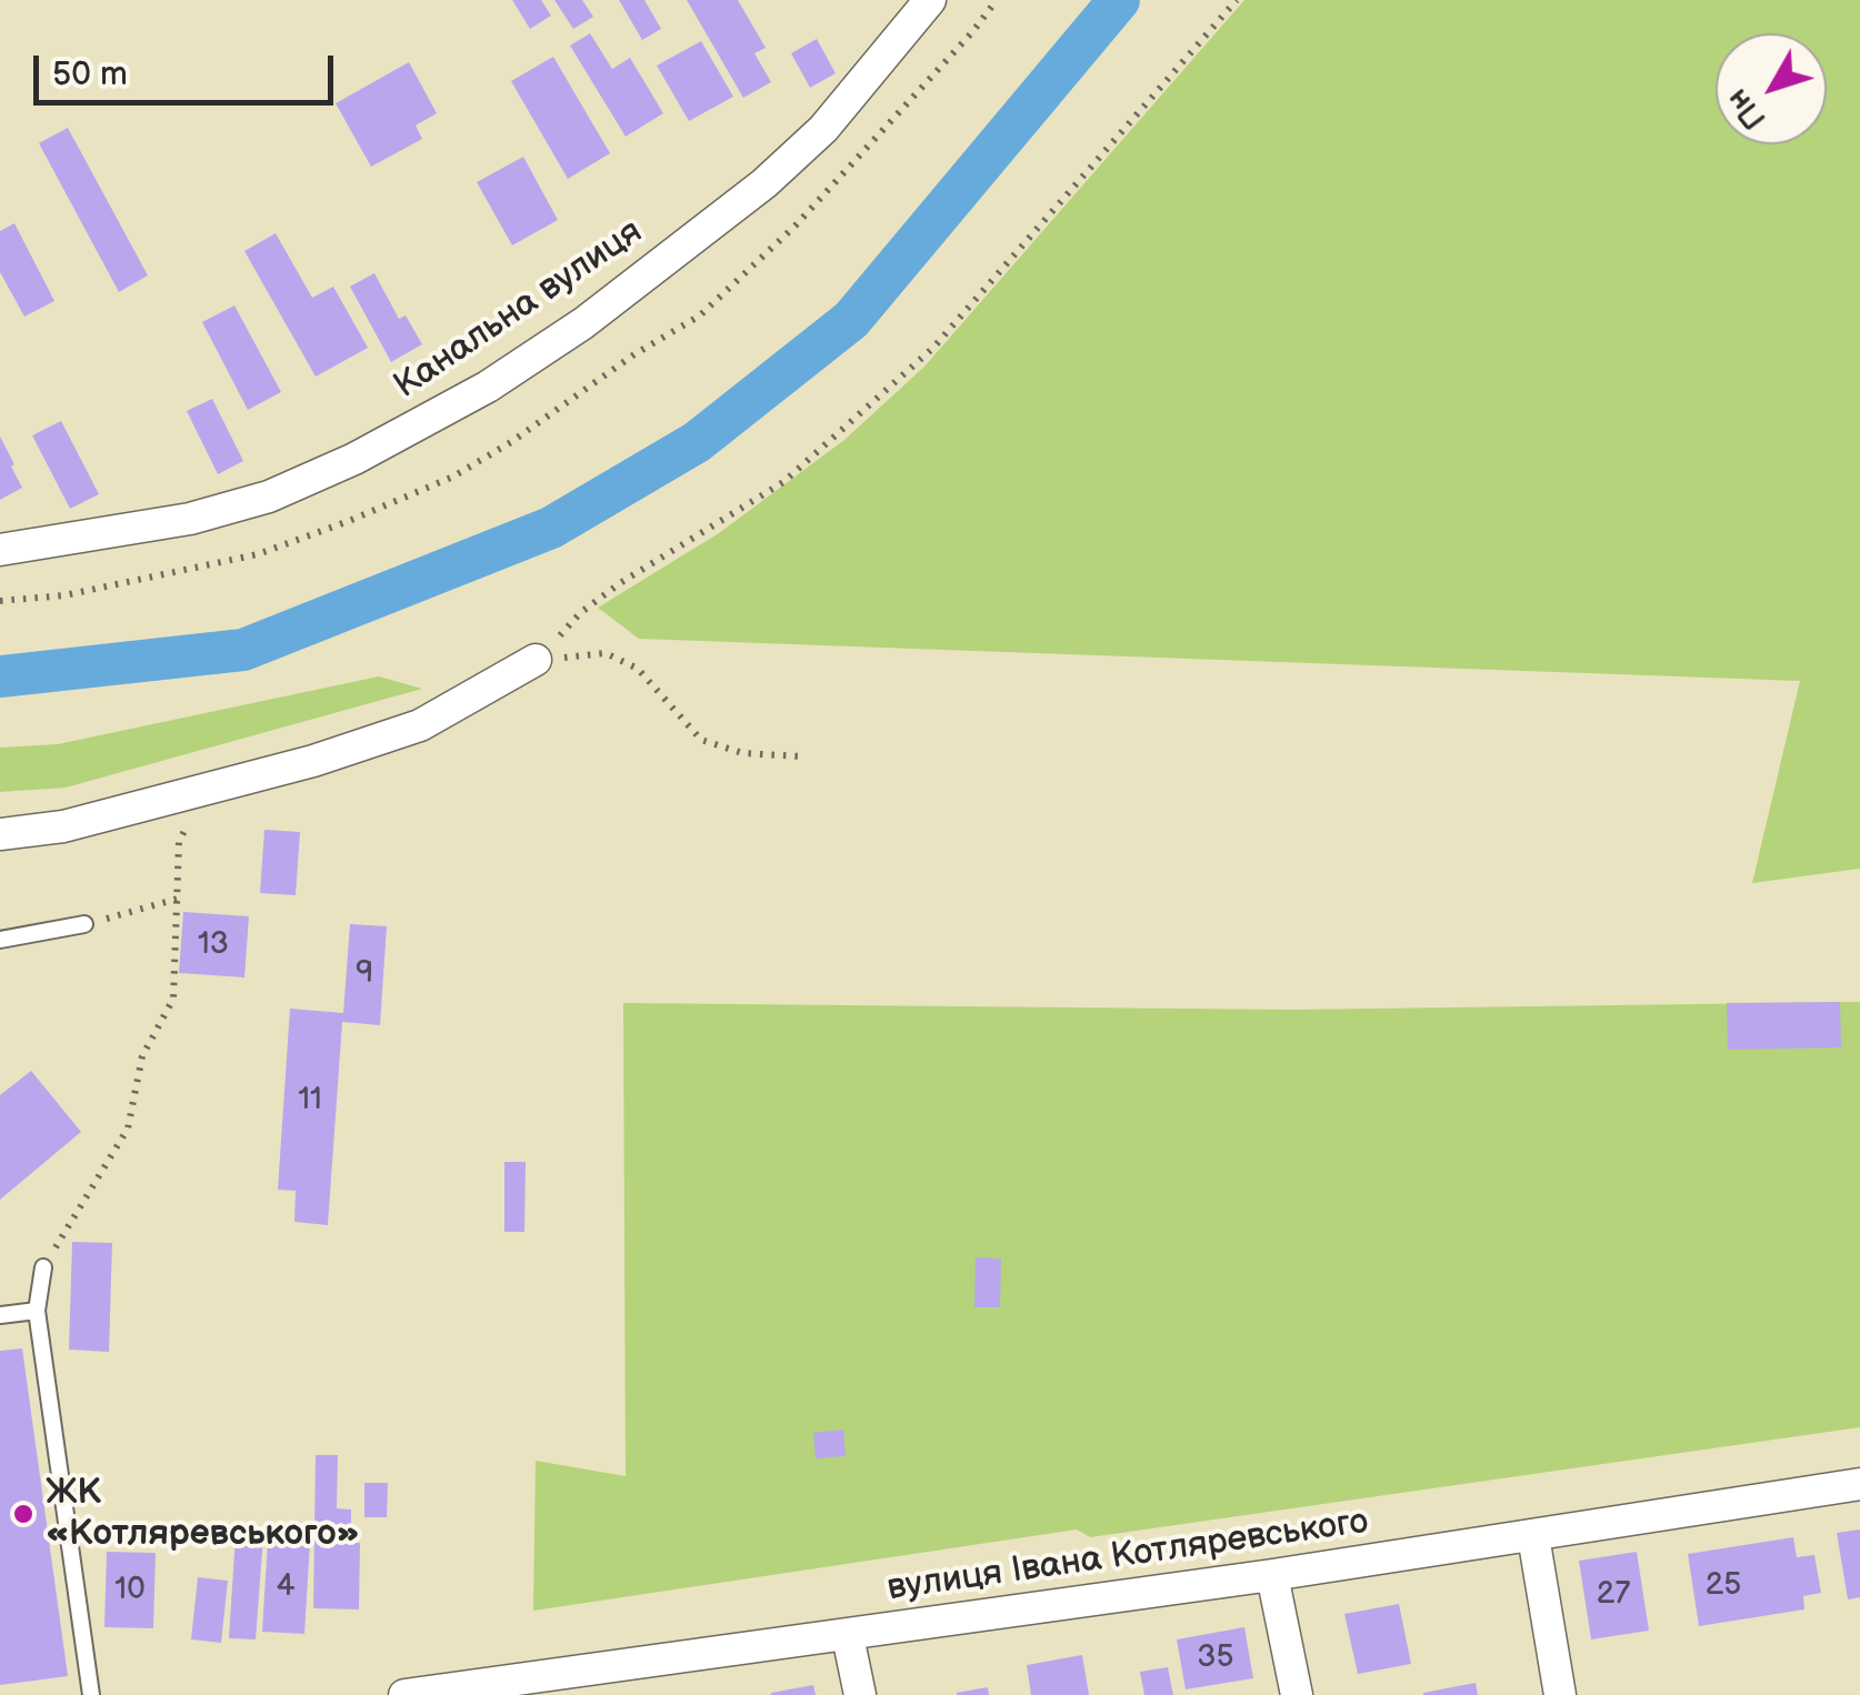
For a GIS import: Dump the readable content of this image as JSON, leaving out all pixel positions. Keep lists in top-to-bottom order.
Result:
{
  "streets": {
    "street": ["Канальна вулиця", "вулиця Івана Котляревського"]
  },
  "places": ["ЖК «Котляревського»"],
  "house_numbers": [
    "13",
    "9",
    "11",
    "25",
    "4",
    "10",
    "27",
    "35"
  ],
  "scale_bar": "50 m",
  "north": "bottom left"
}
